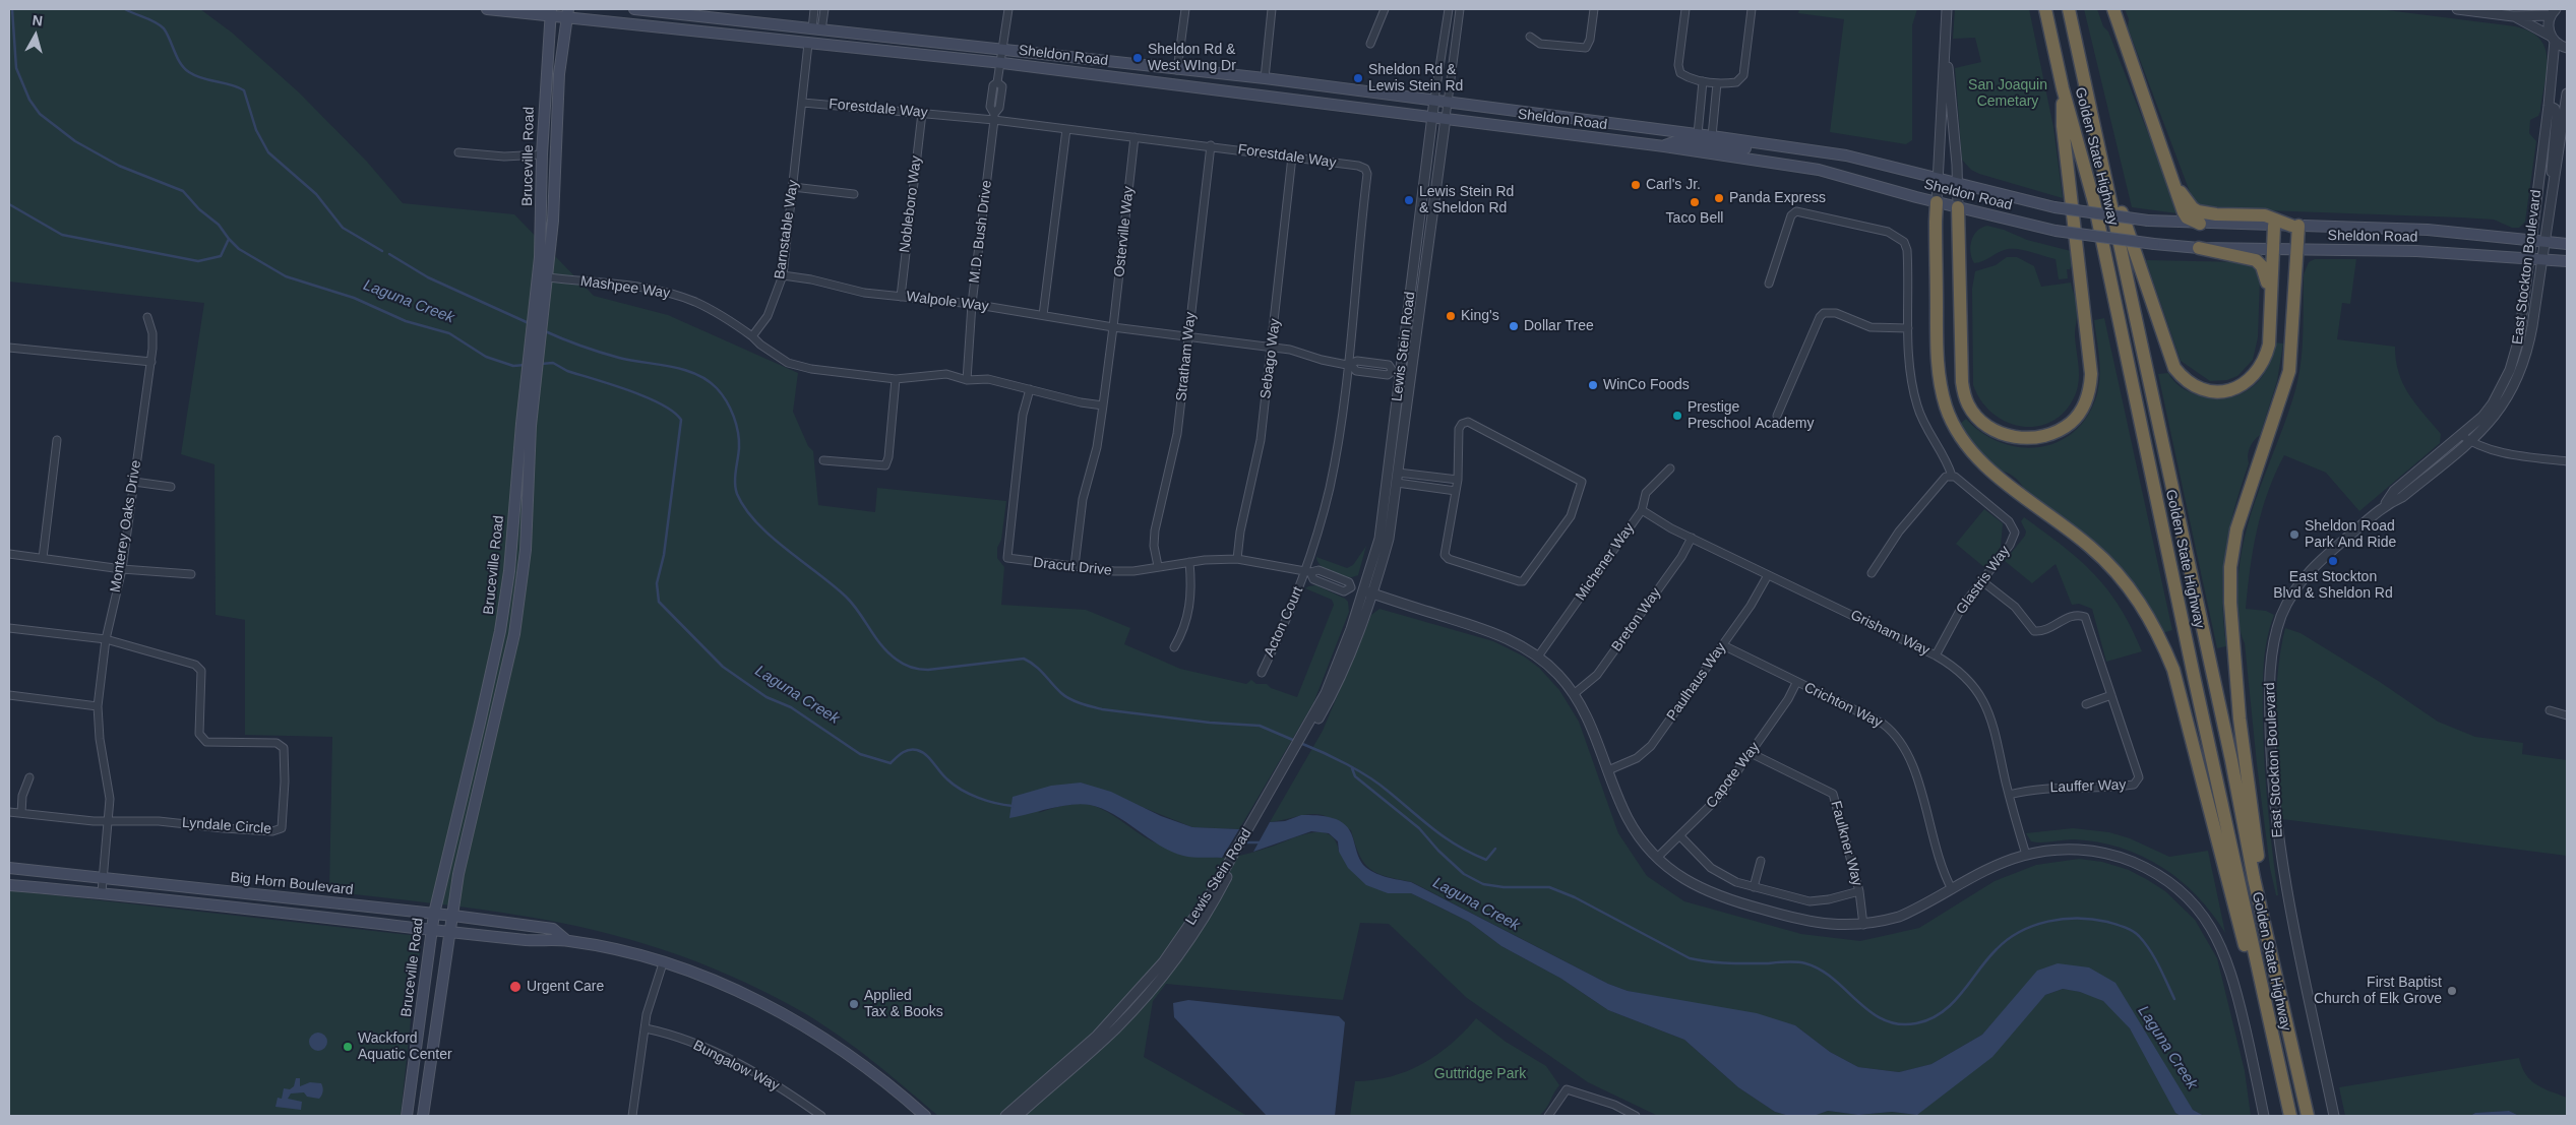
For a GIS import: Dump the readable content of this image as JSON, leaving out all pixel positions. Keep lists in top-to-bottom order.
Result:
{
  "streets": {
    "highway": ["Golden State Highway"],
    "main road": ["Sheldon Road", "Bruceville Road", "Big Horn Boulevard"],
    "street": [
      "Forestdale Way",
      "Nobleboro Way",
      "Barnstable Way",
      "M.D. Bush Drive",
      "Osterville Way",
      "East Stockton Boulevard",
      "Mashpee Way",
      "Walpole Way",
      "Lewis Stein Road",
      "Stratham Way",
      "Sebago Way",
      "Monterey Oaks Drive",
      "Michener Way",
      "Dracut Drive",
      "Glastris Way",
      "Breton Way",
      "Acton Court",
      "Grisham Way",
      "Paulhaus Way",
      "Crichton Way",
      "Capote Way",
      "Lauffer Way",
      "Lyndale Circle",
      "Faulkner Way",
      "Bungalow Way"
    ]
  },
  "crossings": [
    ["Sheldon Road", "Bruceville Road"],
    ["Sheldon Road", "Barnstable Way"],
    ["Sheldon Road", "M.D. Bush Drive"],
    ["Sheldon Road", "East Stockton Boulevard"],
    ["Sheldon Road", "Lewis Stein Road"],
    ["Forestdale Way", "Nobleboro Way"],
    ["Forestdale Way", "Barnstable Way"],
    ["Forestdale Way", "M.D. Bush Drive"],
    ["Forestdale Way", "Osterville Way"],
    ["Forestdale Way", "Walpole Way"],
    ["Forestdale Way", "Stratham Way"],
    ["Forestdale Way", "Sebago Way"],
    ["Forestdale Way", "Dracut Drive"],
    ["Forestdale Way", "Acton Court"],
    ["Bruceville Road", "Mashpee Way"],
    ["Bruceville Road", "Big Horn Boulevard"],
    ["Nobleboro Way", "Walpole Way"],
    ["Barnstable Way", "Mashpee Way"],
    ["Barnstable Way", "Walpole Way"],
    ["M.D. Bush Drive", "Walpole Way"],
    ["Osterville Way", "Walpole Way"],
    ["Walpole Way", "Lewis Stein Road"],
    ["Walpole Way", "Stratham Way"],
    ["Walpole Way", "Sebago Way"],
    ["Lewis Stein Road", "Dracut Drive"],
    ["Stratham Way", "Dracut Drive"],
    ["Sebago Way", "Dracut Drive"],
    ["Monterey Oaks Drive", "Lyndale Circle"],
    ["Monterey Oaks Drive", "Big Horn Boulevard"],
    ["Michener Way", "Grisham Way"],
    ["Dracut Drive", "Acton Court"],
    ["Glastris Way", "Grisham Way"],
    ["Glastris Way", "Lauffer Way"],
    ["Breton Way", "Grisham Way"],
    ["Grisham Way", "Paulhaus Way"],
    ["Grisham Way", "Lauffer Way"],
    ["Paulhaus Way", "Crichton Way"],
    ["Crichton Way", "Capote Way"],
    ["Capote Way", "Faulkner Way"]
  ],
  "water": ["Laguna Creek"],
  "parks": ["San Joaquin Cemetary", "Guttridge Park"],
  "places": [
    "Sheldon Rd & West WIng Dr",
    "Sheldon Rd & Lewis Stein Rd",
    "Carl's Jr.",
    "Panda Express",
    "Lewis Stein Rd & Sheldon Rd",
    "Taco Bell",
    "King's",
    "Dollar Tree",
    "WinCo Foods",
    "Prestige Preschool Academy",
    "Sheldon Road Park And Ride",
    "East Stockton Blvd & Sheldon Rd",
    "Urgent Care",
    "First Baptist Church of Elk Grove",
    "Applied Tax & Books",
    "Wackford Aquatic Center"
  ],
  "north": "top"
}
